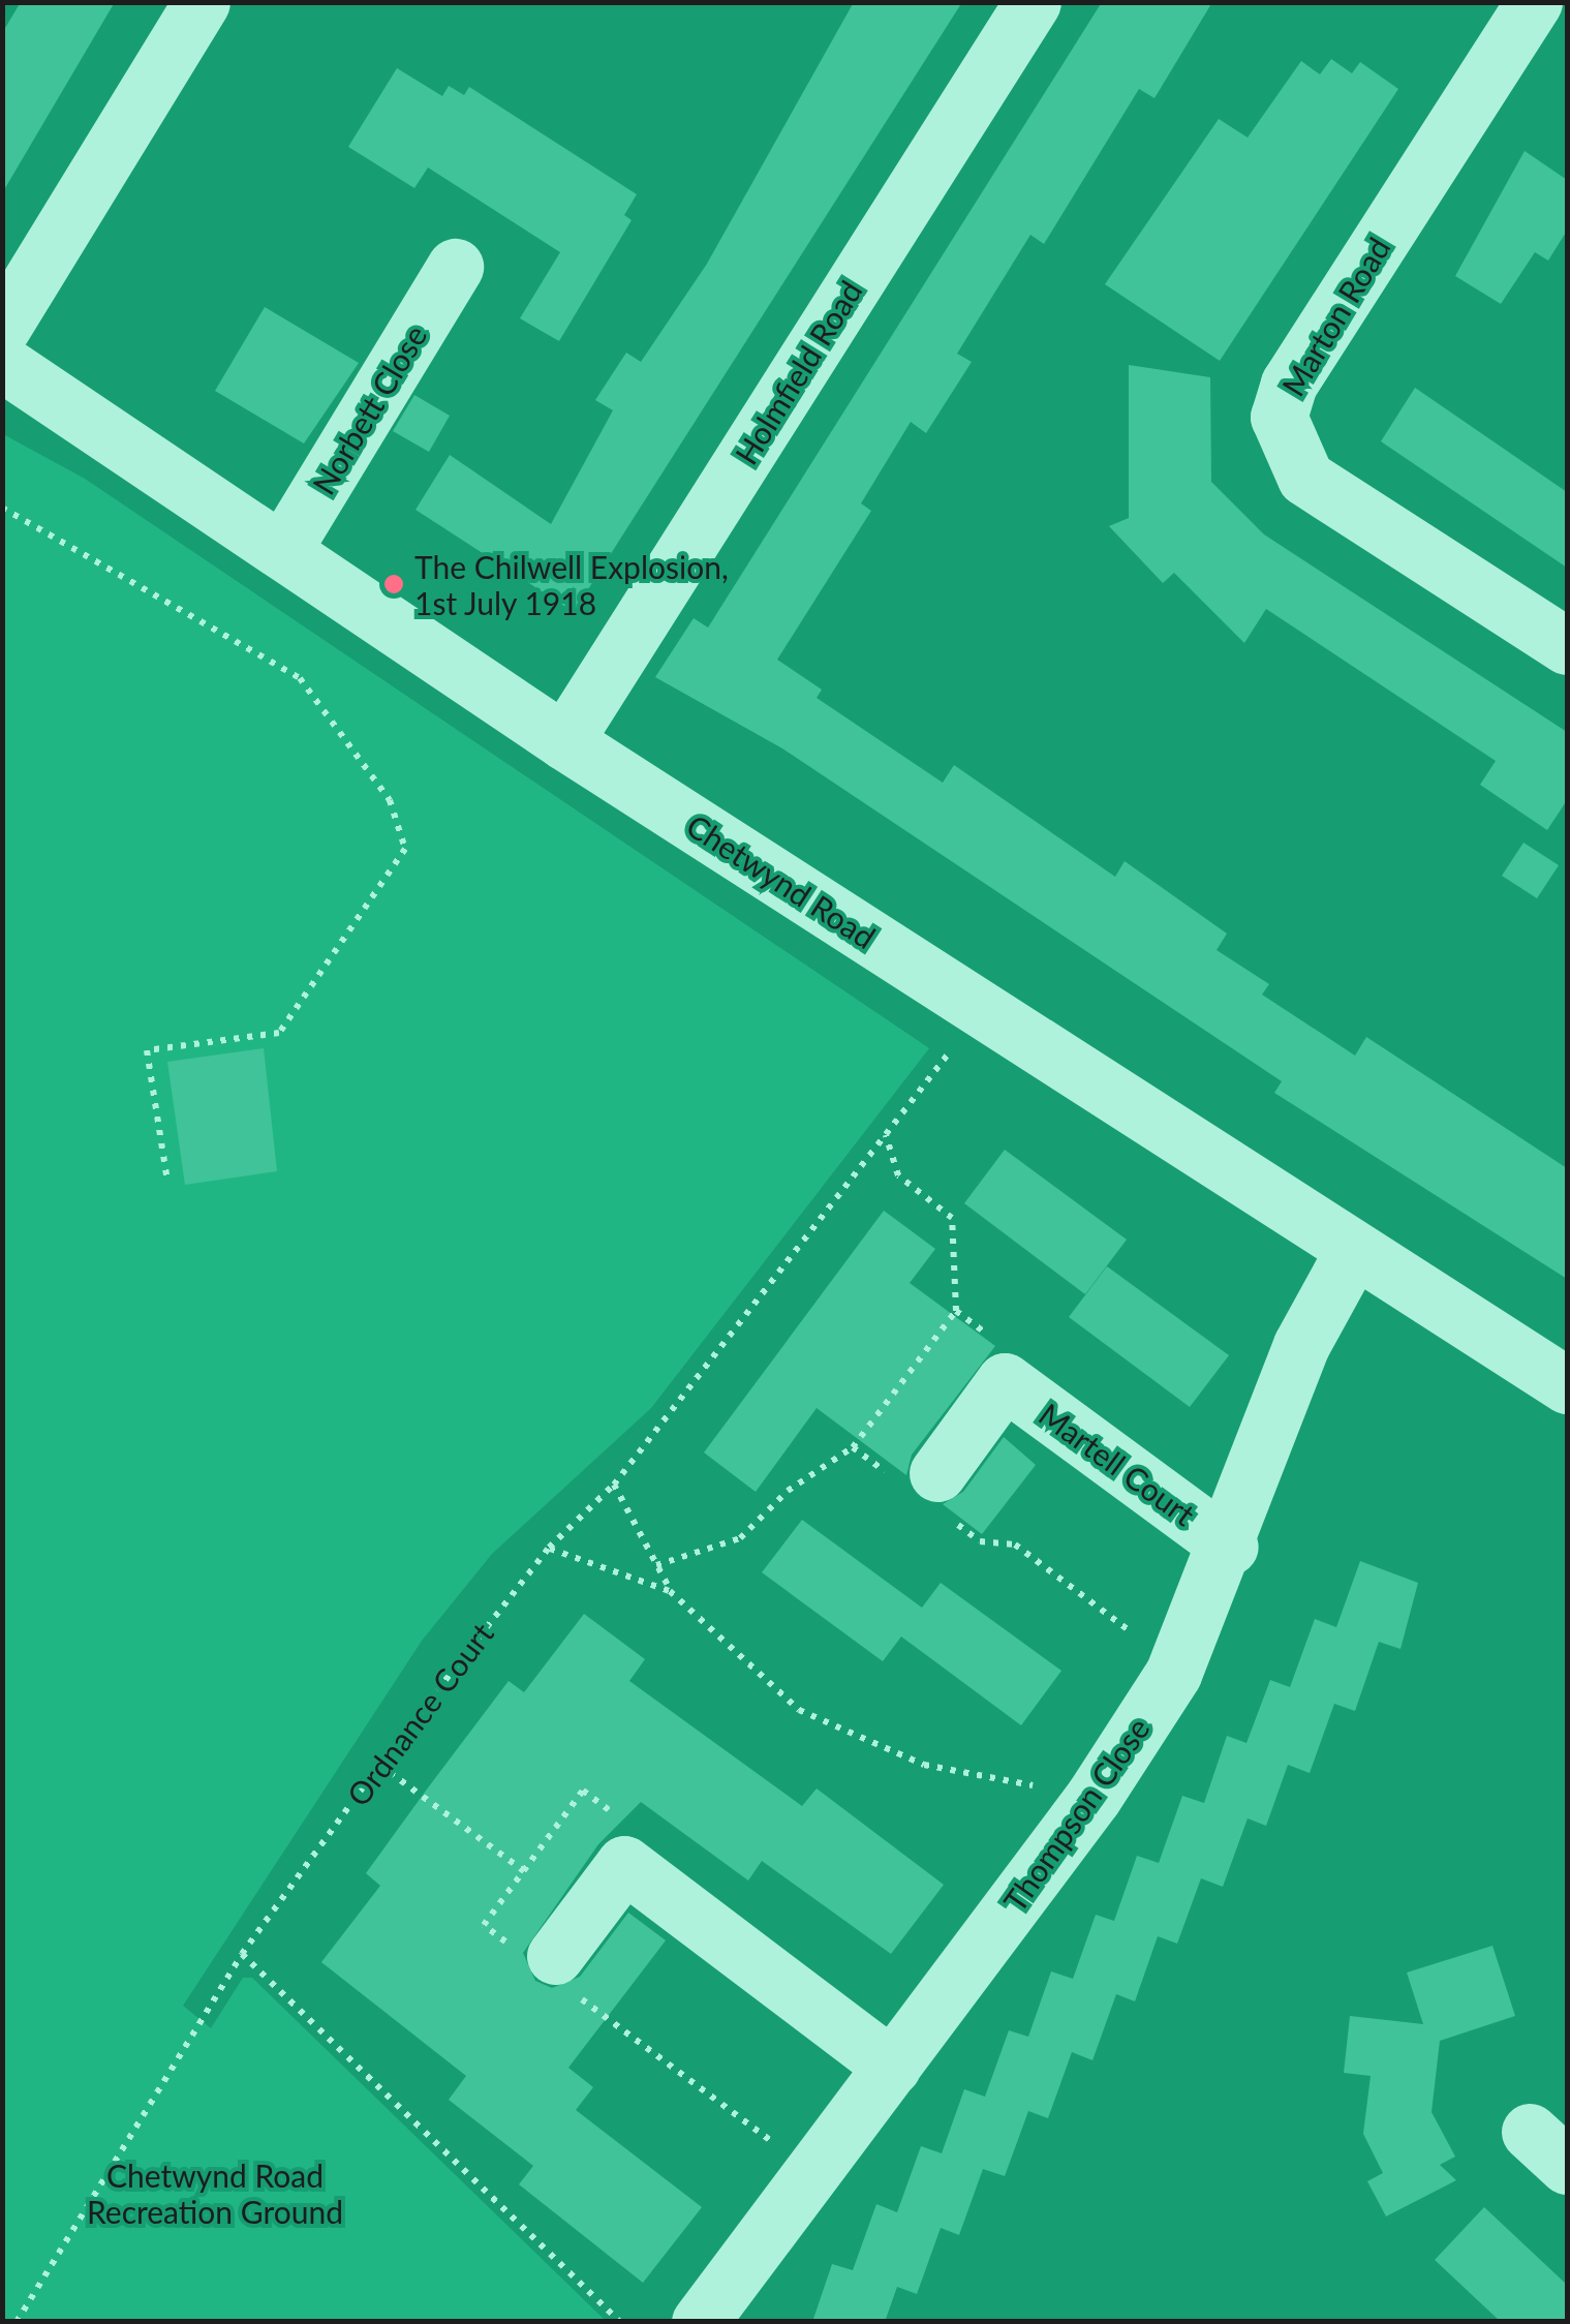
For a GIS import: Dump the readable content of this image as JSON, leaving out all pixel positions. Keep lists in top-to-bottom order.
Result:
{
  "streets": {
    "street": [
      "Marton Road",
      "Holmfield Road",
      "Norbett Close",
      "Chetwynd Road",
      "Martell Court",
      "Thompson Close"
    ],
    "path": ["Ordnance Court"]
  },
  "crossings": [
    ["Holmfield Road", "Chetwynd Road"],
    ["Norbett Close", "Chetwynd Road"],
    ["Chetwynd Road", "Ordnance Court"],
    ["Chetwynd Road", "Thompson Close"],
    ["Martell Court", "Thompson Close"]
  ],
  "parks": ["Chetwynd Road Recreation Ground"],
  "places": ["The Chilwell Explosion, 1st July 1918"]
}
